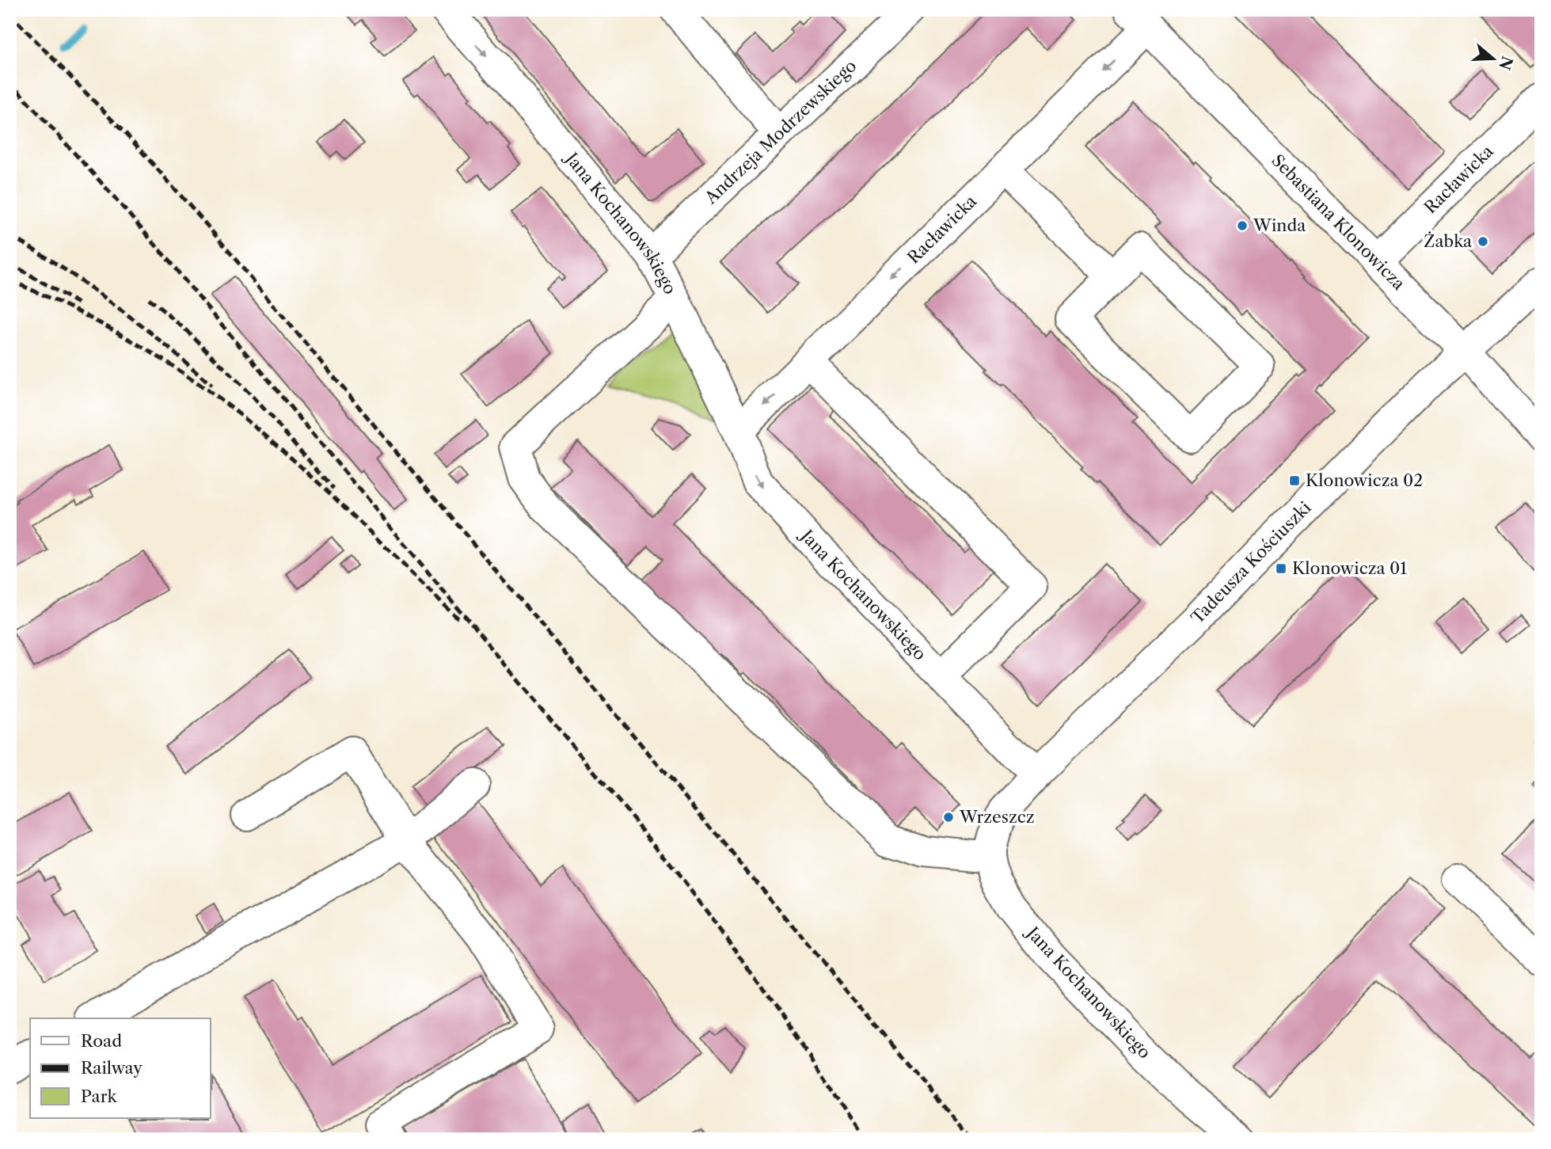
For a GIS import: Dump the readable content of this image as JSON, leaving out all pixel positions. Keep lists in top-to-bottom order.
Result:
{
  "streets": {
    "street": [
      "Andrzeja Modrzewskiego",
      "Racławicka",
      "Sebastiana Klonowicza",
      "Jana Kochanowskiego",
      "Tadeusza Kościuszki"
    ]
  },
  "crossings": [
    ["Andrzeja Modrzewskiego", "Jana Kochanowskiego"],
    ["Racławicka", "Sebastiana Klonowicza"],
    ["Racławicka", "Jana Kochanowskiego"],
    ["Sebastiana Klonowicza", "Tadeusza Kościuszki"],
    ["Jana Kochanowskiego", "Tadeusza Kościuszki"]
  ],
  "one_way": ["Racławicka", "Jana Kochanowskiego"],
  "places": {
    "other": ["Winda", "Żabka", "Wrzeszcz"],
    "transit": ["Klonowicza 02", "Klonowicza 01"]
  },
  "legend": ["Road", "Railway", "Park"],
  "north": "right"
}
